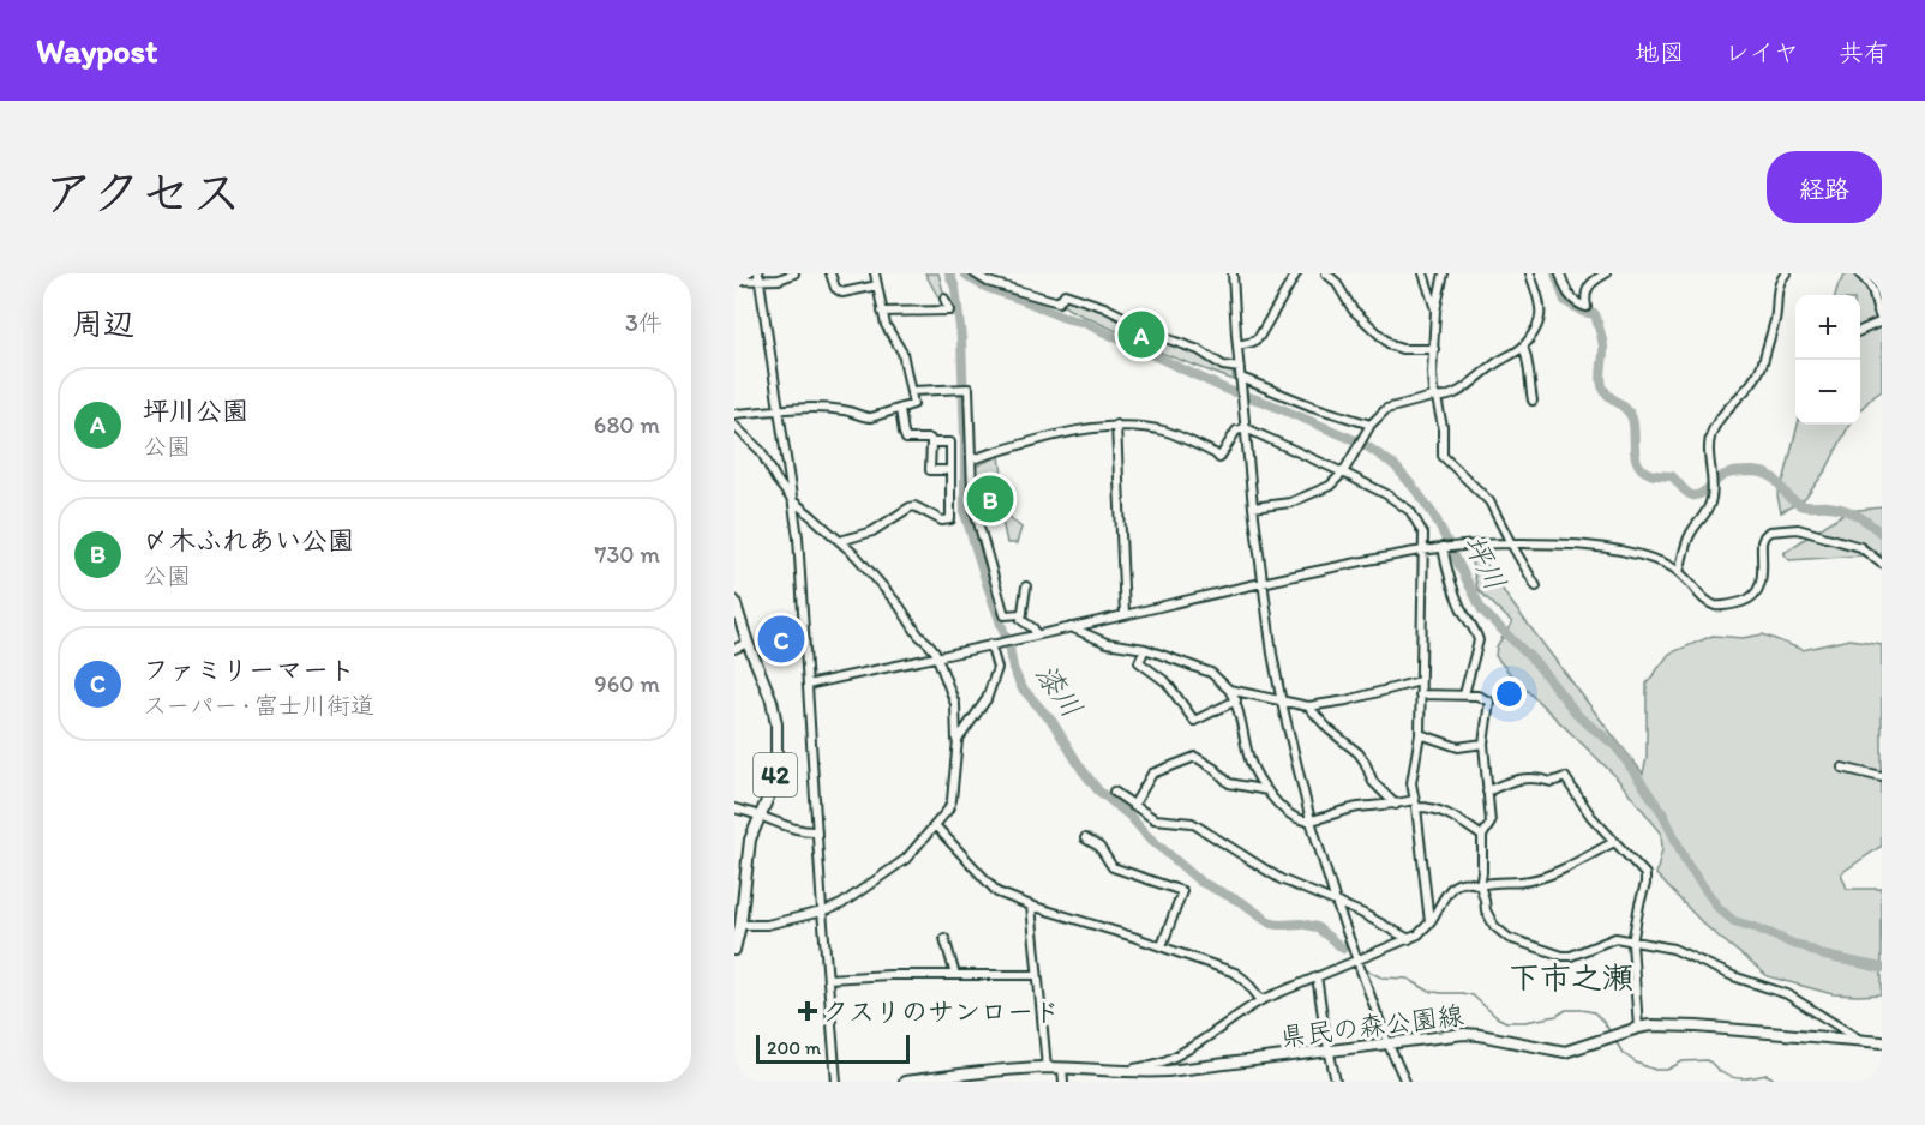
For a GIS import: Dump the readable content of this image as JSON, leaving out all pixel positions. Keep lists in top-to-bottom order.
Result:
{
  "streets": {
    "main road": ["42", "県民の森公園線"]
  },
  "districts": ["下市之瀬"],
  "water": ["坪川", "漆川"],
  "places": {
    "health": ["クスリのサンロード"]
  },
  "scale_bar": "200 m",
  "page": {
    "header": "Waypost",
    "nav": ["地図", "レイヤ", "共有"],
    "title": "アクセス",
    "buttons": "経路",
    "heading": ["周辺", "3件"],
    "map_buttons": ["+", "−"],
    "pins": ["A", "B", "C"],
    "list": [
      {
        "mark": "A",
        "name": "坪川公園",
        "note": "公園",
        "value": "680 m"
      },
      {
        "mark": "B",
        "name": "〆木ふれあい公園",
        "note": "公園",
        "value": "730 m"
      },
      {
        "mark": "C",
        "name": "ファミリーマート",
        "note": "スーパー · 富士川街道",
        "value": "960 m"
      }
    ],
    "scale": "200 m"
  }
}
